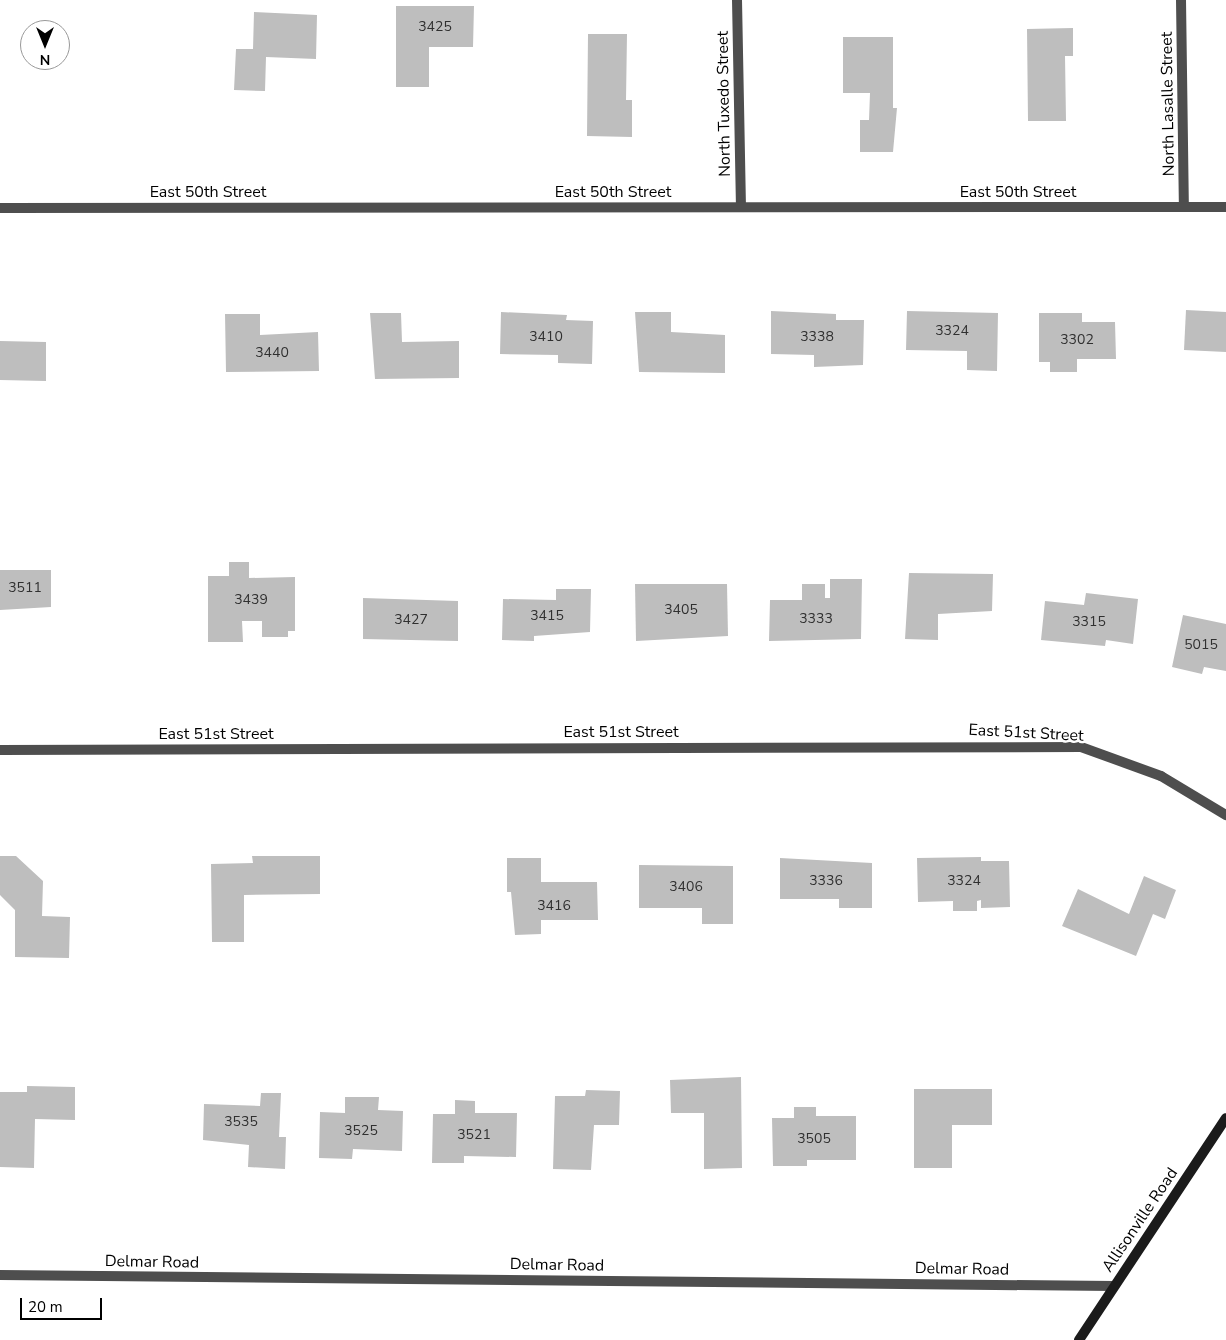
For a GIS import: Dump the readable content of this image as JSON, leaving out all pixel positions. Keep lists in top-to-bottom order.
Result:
{
  "streets": {
    "main road": ["Allisonville Road"],
    "street": [
      "North Tuxedo Street",
      "North Lasalle Street",
      "East 50th Street",
      "East 51st Street",
      "Delmar Road"
    ]
  },
  "crossings": [
    ["North Tuxedo Street", "East 50th Street"],
    ["North Lasalle Street", "East 50th Street"],
    ["Allisonville Road", "Delmar Road"]
  ],
  "house_numbers": [
    "3425",
    "3324",
    "3410",
    "3338",
    "3302",
    "3440",
    "3511",
    "3439",
    "3405",
    "3415",
    "3333",
    "3427",
    "3315",
    "5015",
    "3336",
    "3324",
    "3406",
    "3416",
    "3535",
    "3525",
    "3521",
    "3505"
  ],
  "scale_bar": "20 m",
  "north": "bottom"
}
